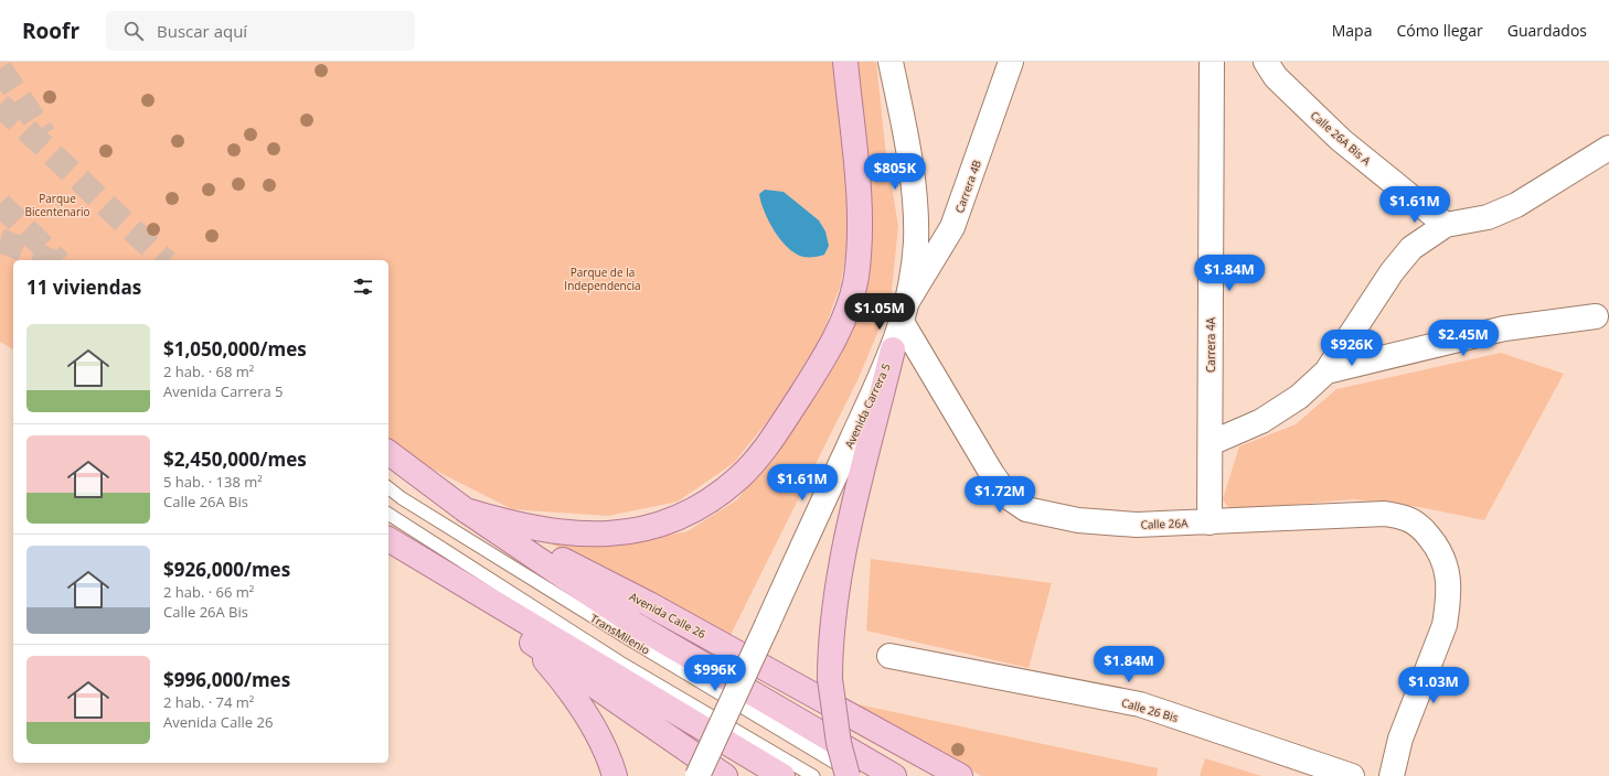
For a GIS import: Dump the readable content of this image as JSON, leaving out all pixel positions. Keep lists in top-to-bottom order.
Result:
{
  "streets": {
    "main road": ["Avenida Calle 26"],
    "street": [
      "Calle 26A Bis A",
      "Carrera 4B",
      "Carrera 4A",
      "Avenida Carrera 5",
      "Calle 26A",
      "Calle 26 Bis"
    ],
    "lane": ["TransMilenio"]
  },
  "crossings": [
    ["Carrera 4B", "Avenida Carrera 5"],
    ["Carrera 4B", "Calle 26A"],
    ["Carrera 4A", "Calle 26A"],
    ["Avenida Carrera 5", "Calle 26A"]
  ],
  "parks": ["Parque Bicentenario", "Parque de la Independencia"],
  "page": {
    "header": "Roofr",
    "search": "Buscar aquí",
    "nav": ["Mapa", "Cómo llegar", "Guardados"],
    "price": [
      "$805K",
      "$1.61M",
      "$1.84M",
      "$1.05M",
      "$2.45M",
      "$926K",
      "$1.61M",
      "$1.72M",
      "$1.84M",
      "$996K",
      "$1.03M"
    ],
    "heading": "11 viviendas",
    "list": [
      {
        "name": "$1,050,000/mes",
        "note": "2 hab. · 68 m² · Avenida Carrera 5"
      },
      {
        "name": "$2,450,000/mes",
        "note": "5 hab. · 138 m² · Calle 26A Bis"
      },
      {
        "name": "$926,000/mes",
        "note": "2 hab. · 66 m² · Calle 26A Bis"
      },
      {
        "name": "$996,000/mes",
        "note": "2 hab. · 74 m² · Avenida Calle 26"
      }
    ]
  }
}
